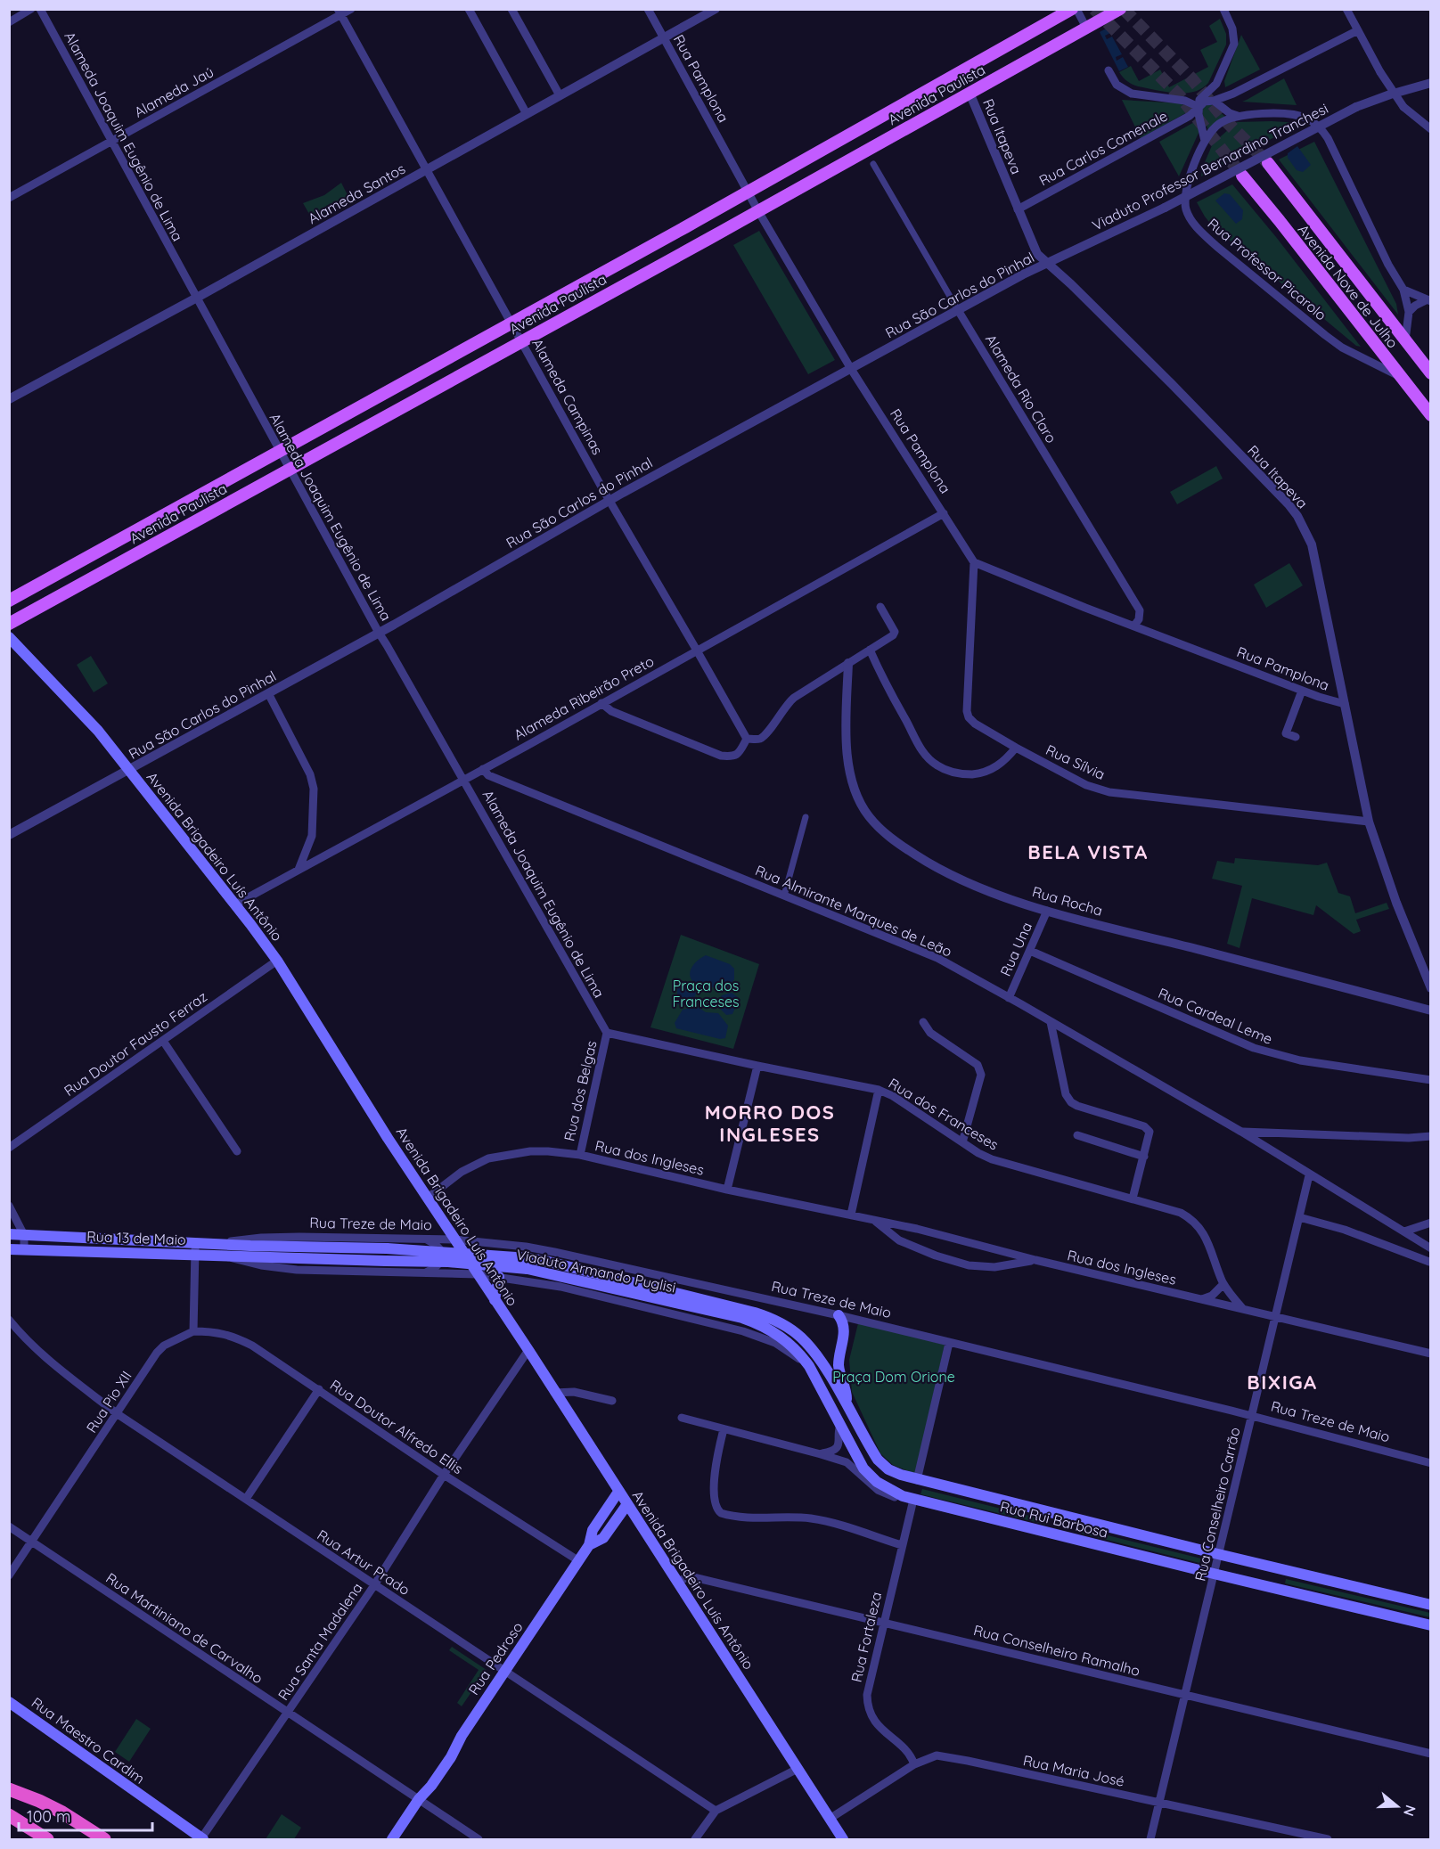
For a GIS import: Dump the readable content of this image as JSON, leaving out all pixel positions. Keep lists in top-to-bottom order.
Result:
{
  "streets": {
    "main road": [
      "Avenida Paulista",
      "Avenida Nove de Julho",
      "Avenida Brigadeiro Luís Antônio",
      "Rua 13 de Maio",
      "Viaduto Armando Puglisi",
      "Rua Rui Barbosa",
      "Rua Pedroso",
      "Rua Maestro Cardim"
    ],
    "street": [
      "Rua Pamplona",
      "Alameda Jaú",
      "Alameda Joaquim Eugênio de Lima",
      "Rua Itapeva",
      "Rua Carlos Comenale",
      "Viaduto Professor Bernardino Tranchesi",
      "Alameda Santos",
      "Rua Professor Picarolo",
      "Rua São Carlos do Pinhal",
      "Alameda Rio Claro",
      "Alameda Campinas",
      "Alameda Ribeirão Preto",
      "Rua Sílvia",
      "Rua Rocha",
      "Rua Almirante Marques de Leão",
      "Rua Una",
      "Rua Cardeal Leme",
      "Rua Doutor Fausto Ferraz",
      "Rua dos Belgas",
      "Rua dos Franceses",
      "Rua dos Ingleses",
      "Rua Treze de Maio",
      "Rua Pio XII",
      "Rua Doutor Alfredo Ellis",
      "Rua Conselheiro Carrão",
      "Rua Artur Prado",
      "Rua Martiniano de Carvalho",
      "Rua Fortaleza",
      "Rua Santa Madalena",
      "Rua Conselheiro Ramalho",
      "Rua Maria José"
    ]
  },
  "crossings": [
    ["Rua Pamplona", "Avenida Paulista"],
    ["Rua Pamplona", "Rua Itapeva"],
    ["Rua Pamplona", "Alameda Santos"],
    ["Rua Pamplona", "Rua São Carlos do Pinhal"],
    ["Rua Pamplona", "Alameda Rio Claro"],
    ["Rua Pamplona", "Alameda Ribeirão Preto"],
    ["Rua Pamplona", "Rua Sílvia"],
    ["Alameda Jaú", "Alameda Joaquim Eugênio de Lima"],
    ["Alameda Jaú", "Alameda Campinas"],
    ["Avenida Paulista", "Alameda Joaquim Eugênio de Lima"],
    ["Avenida Paulista", "Rua Itapeva"],
    ["Avenida Paulista", "Alameda Campinas"],
    ["Alameda Joaquim Eugênio de Lima", "Alameda Santos"],
    ["Alameda Joaquim Eugênio de Lima", "Rua São Carlos do Pinhal"],
    ["Alameda Joaquim Eugênio de Lima", "Alameda Ribeirão Preto"],
    ["Alameda Joaquim Eugênio de Lima", "Rua dos Belgas"],
    ["Alameda Joaquim Eugênio de Lima", "Rua dos Franceses"],
    ["Rua Itapeva", "Rua Carlos Comenale"],
    ["Rua Itapeva", "Viaduto Professor Bernardino Tranchesi"],
    ["Rua Itapeva", "Rua São Carlos do Pinhal"],
    ["Rua Itapeva", "Rua Sílvia"],
    ["Viaduto Professor Bernardino Tranchesi", "Rua São Carlos do Pinhal"],
    ["Alameda Santos", "Alameda Campinas"],
    ["Rua Professor Picarolo", "Avenida Nove de Julho"],
    ["Rua São Carlos do Pinhal", "Alameda Rio Claro"],
    ["Rua São Carlos do Pinhal", "Alameda Campinas"],
    ["Rua São Carlos do Pinhal", "Avenida Brigadeiro Luís Antônio"],
    ["Alameda Campinas", "Alameda Ribeirão Preto"],
    ["Alameda Ribeirão Preto", "Avenida Brigadeiro Luís Antônio"],
    ["Alameda Ribeirão Preto", "Rua Almirante Marques de Leão"],
    ["Avenida Brigadeiro Luís Antônio", "Rua Doutor Fausto Ferraz"],
    ["Avenida Brigadeiro Luís Antônio", "Rua dos Ingleses"],
    ["Avenida Brigadeiro Luís Antônio", "Rua Treze de Maio"],
    ["Avenida Brigadeiro Luís Antônio", "Rua Santa Madalena"],
    ["Avenida Brigadeiro Luís Antônio", "Rua Conselheiro Ramalho"],
    ["Avenida Brigadeiro Luís Antônio", "Rua Pedroso"],
    ["Avenida Brigadeiro Luís Antônio", "Rua Maria José"],
    ["Rua Rocha", "Rua Una"],
    ["Rua Almirante Marques de Leão", "Rua Una"],
    ["Rua Almirante Marques de Leão", "Rua Conselheiro Carrão"],
    ["Rua Una", "Rua Cardeal Leme"],
    ["Rua dos Belgas", "Rua dos Franceses"],
    ["Rua dos Belgas", "Rua dos Ingleses"],
    ["Rua dos Franceses", "Rua dos Ingleses"],
    ["Rua dos Ingleses", "Rua Conselheiro Carrão"],
    ["Rua Treze de Maio", "Rua 13 de Maio"],
    ["Rua Treze de Maio", "Rua Conselheiro Carrão"],
    ["Rua 13 de Maio", "Viaduto Armando Puglisi"],
    ["Rua Pio XII", "Rua Doutor Alfredo Ellis"],
    ["Rua Pio XII", "Rua Artur Prado"],
    ["Rua Pio XII", "Rua Martiniano de Carvalho"],
    ["Rua Doutor Alfredo Ellis", "Rua Santa Madalena"],
    ["Rua Doutor Alfredo Ellis", "Rua Pedroso"],
    ["Rua Conselheiro Carrão", "Rua Rui Barbosa"],
    ["Rua Conselheiro Carrão", "Rua Conselheiro Ramalho"],
    ["Rua Conselheiro Carrão", "Rua Maria José"],
    ["Rua Rui Barbosa", "Rua Fortaleza"],
    ["Rua Artur Prado", "Rua Santa Madalena"],
    ["Rua Artur Prado", "Rua Pedroso"],
    ["Rua Martiniano de Carvalho", "Rua Santa Madalena"],
    ["Rua Martiniano de Carvalho", "Rua Pedroso"],
    ["Rua Fortaleza", "Rua Conselheiro Ramalho"],
    ["Rua Fortaleza", "Rua Maria José"],
    ["Rua Santa Madalena", "Rua Maestro Cardim"]
  ],
  "districts": ["BELA VISTA", "MORRO DOS INGLESES", "BIXIGA"],
  "parks": ["Praça dos Franceses", "Praça Dom Orione"],
  "scale_bar": "100 m",
  "north": "right"
}
